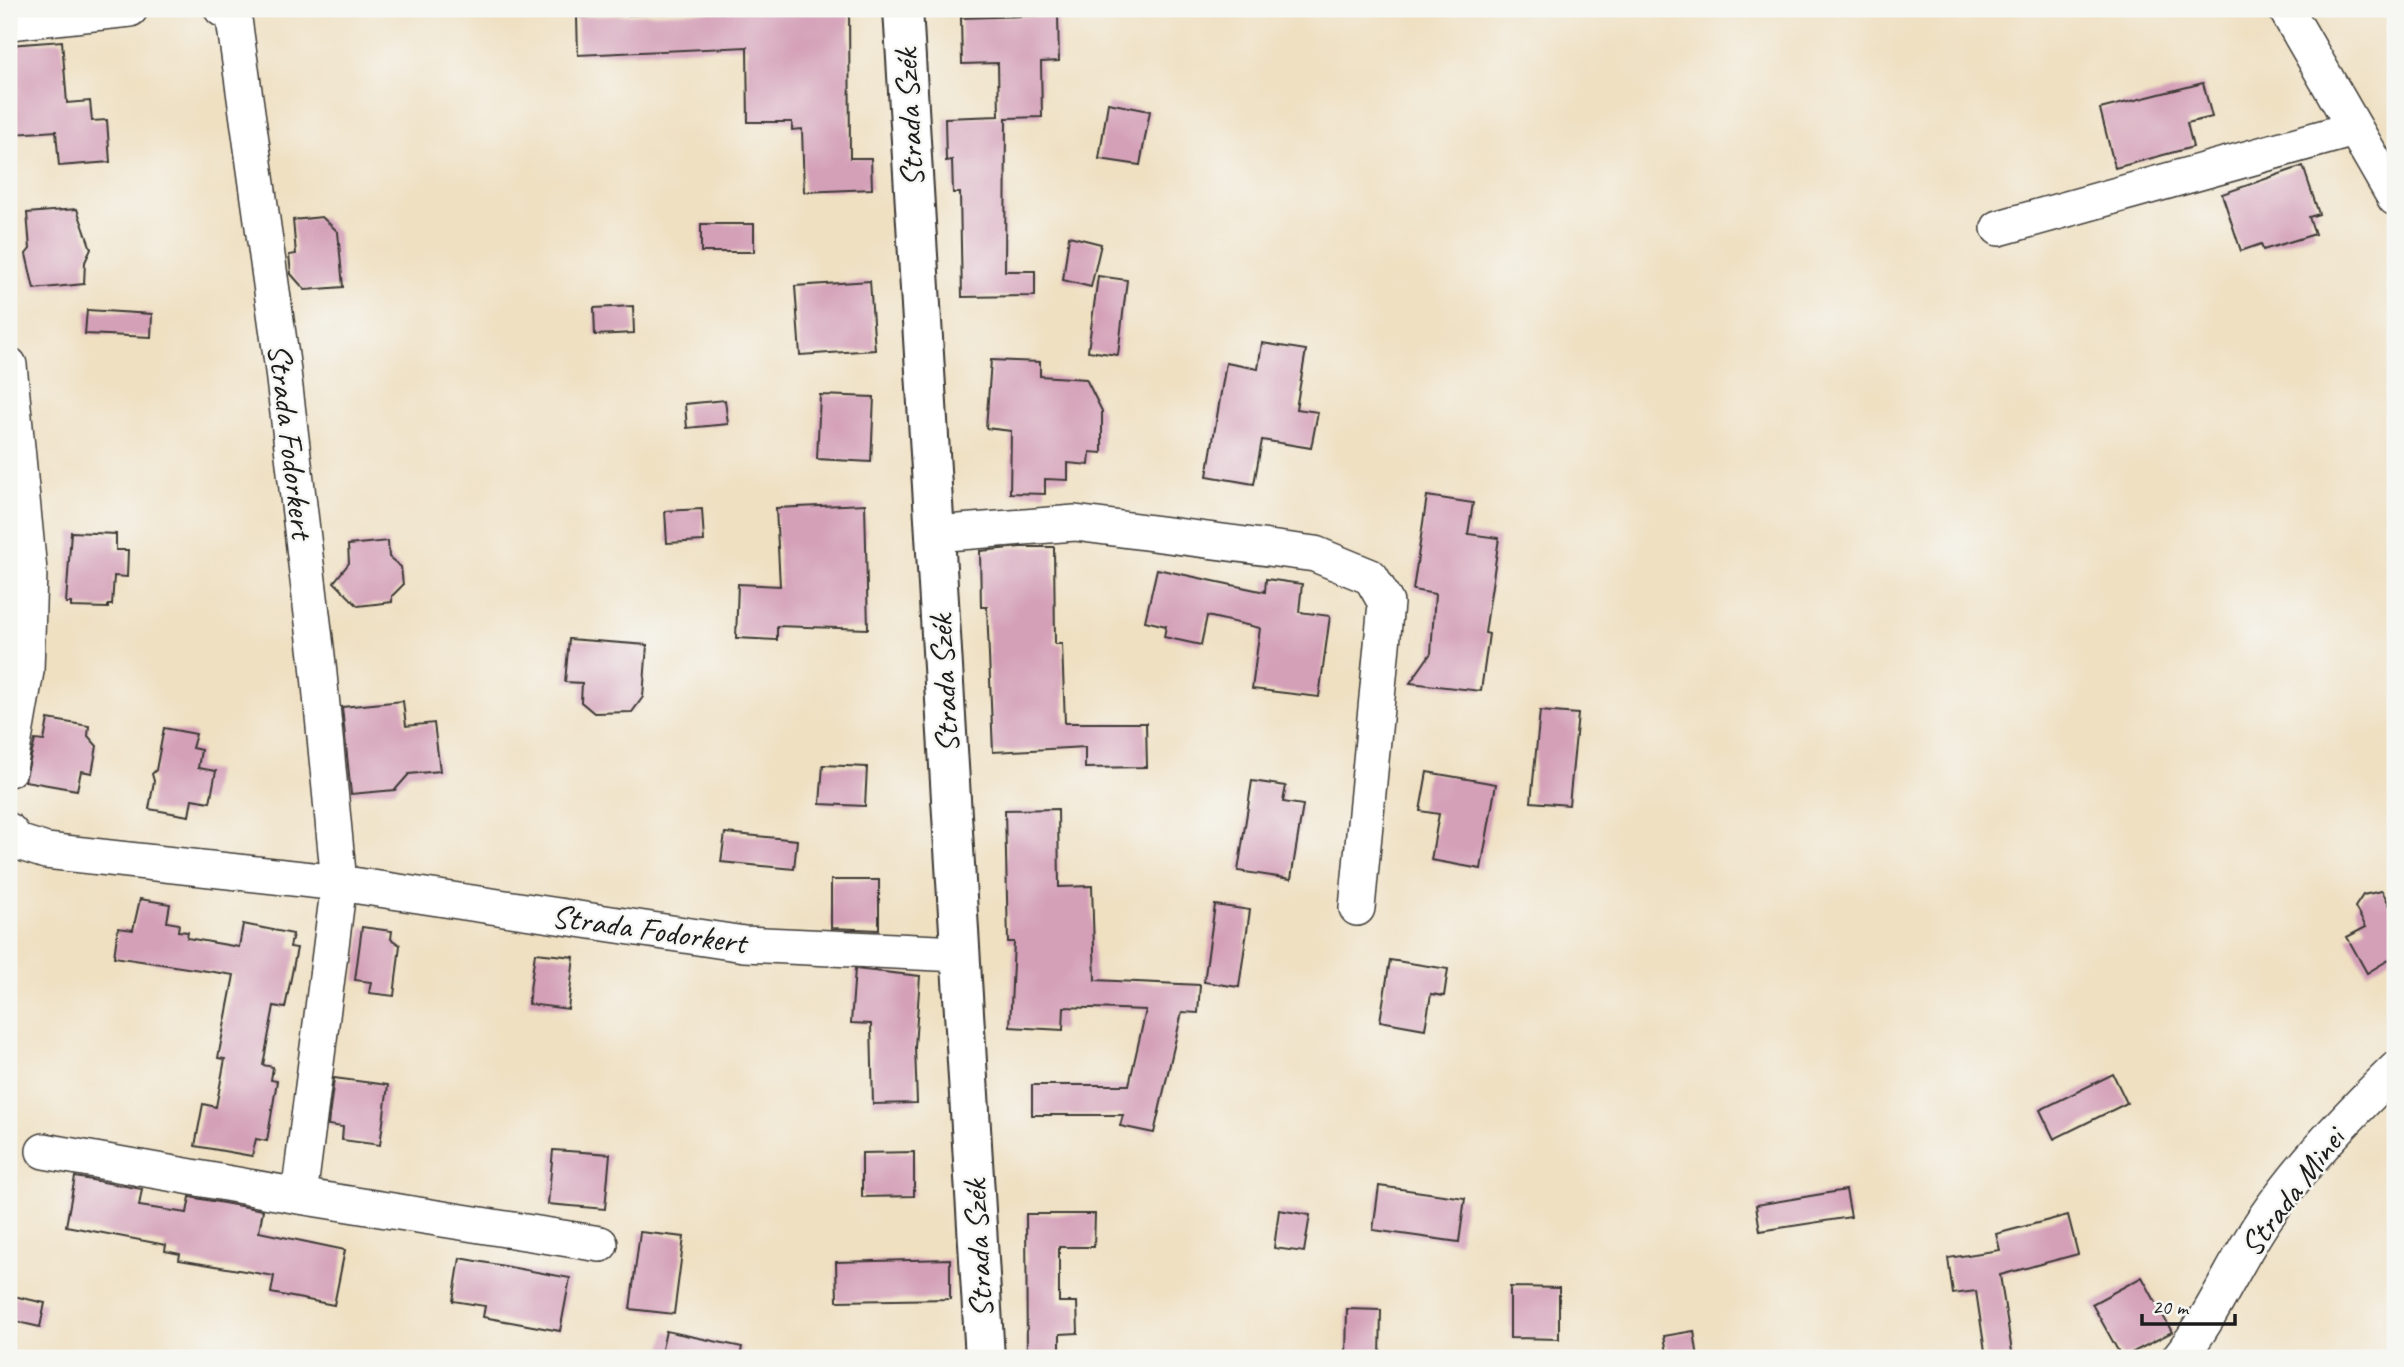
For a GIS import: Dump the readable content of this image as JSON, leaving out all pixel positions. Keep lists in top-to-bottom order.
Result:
{
  "streets": {
    "street": ["Strada Szék", "Strada Fodorkert", "Strada Minei"]
  },
  "crossings": [
    ["Strada Szék", "Strada Fodorkert"]
  ],
  "scale_bar": "20 m"
}
